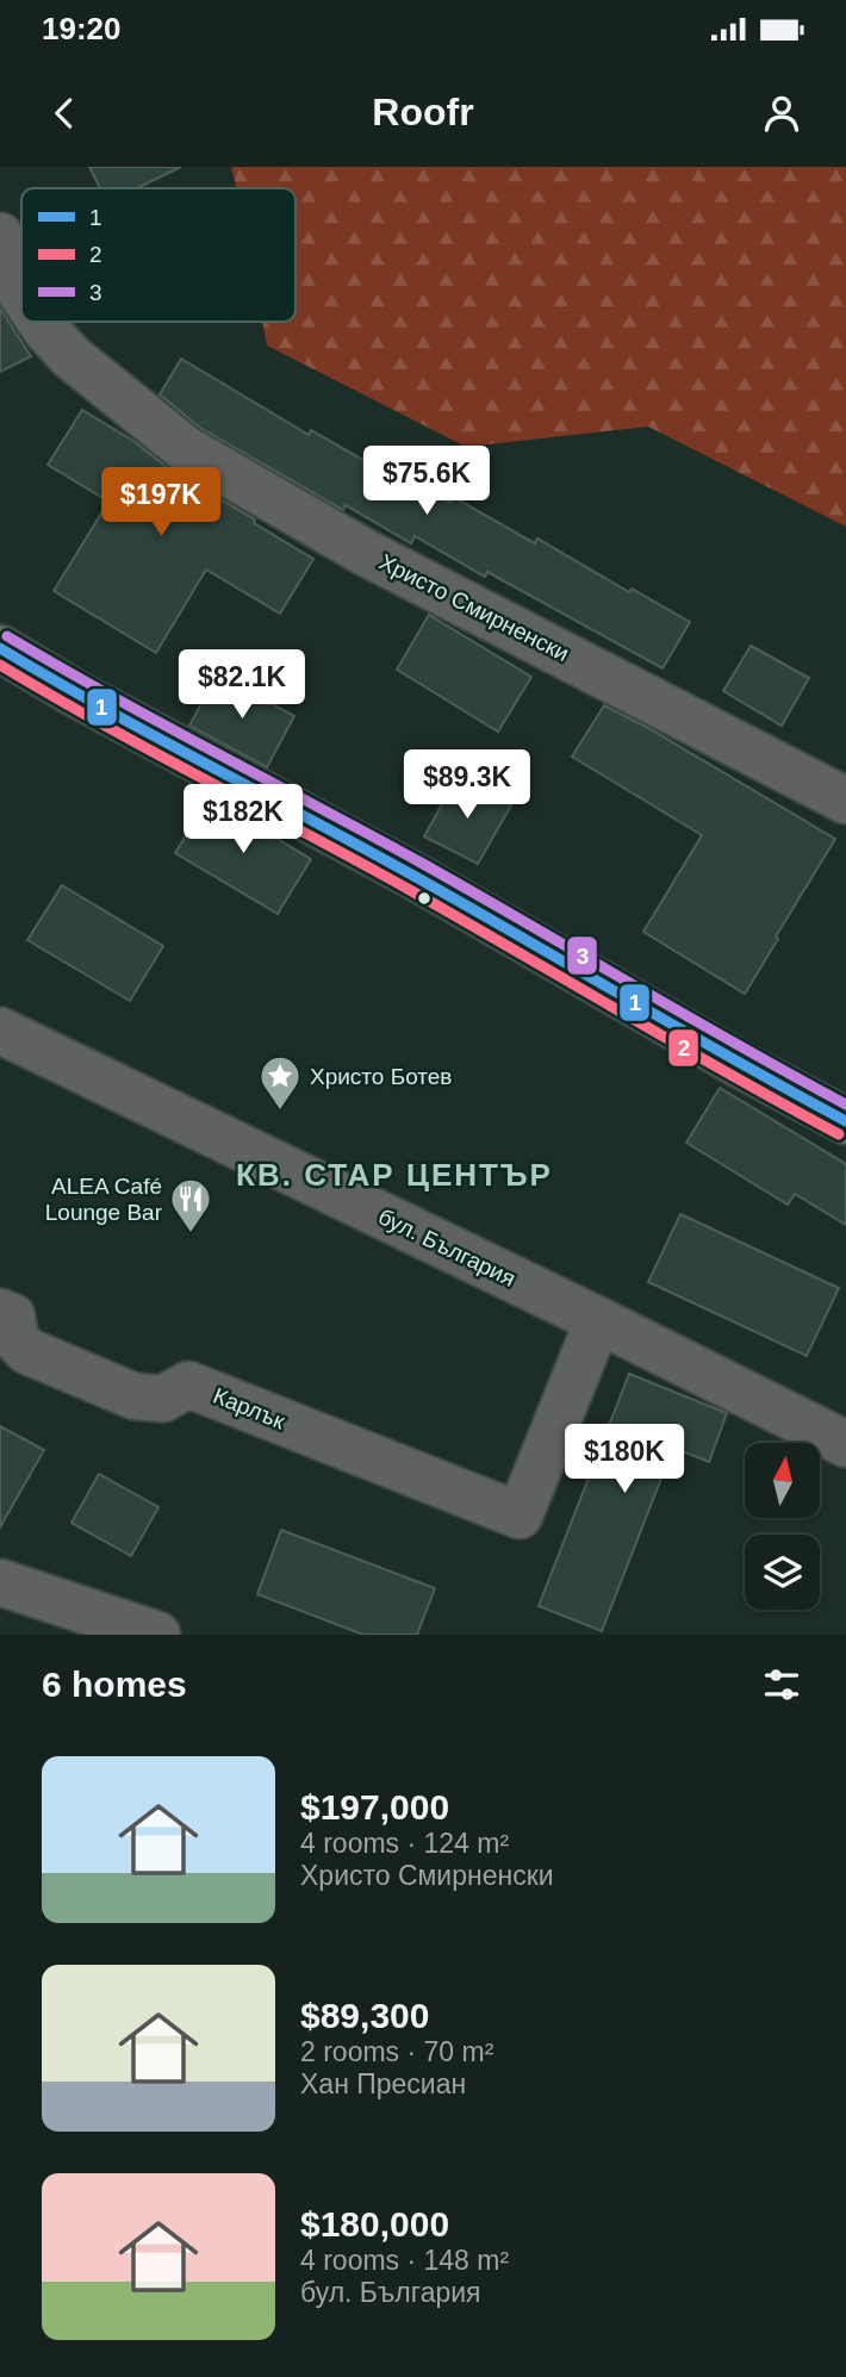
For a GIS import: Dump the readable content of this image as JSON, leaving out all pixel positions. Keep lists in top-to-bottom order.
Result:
{
  "streets": {
    "street": ["Христо Смирненски", "бул. България", "Карлък"]
  },
  "crossings": [
    ["бул. България", "Карлък"]
  ],
  "districts": ["КВ. СТАР ЦЕНТЪР"],
  "places": {
    "place": ["Христо Ботев"],
    "restaurant": ["ALEA Café Lounge Bar"]
  },
  "lines": ["transit line 3", "transit line 1", "transit line 2"],
  "legend": ["1", "2", "3"],
  "north": "top",
  "page": {
    "status": "19:20",
    "header": "Roofr",
    "price": [
      "$75.6K",
      "$197K",
      "$82.1K",
      "$89.3K",
      "$182K",
      "$180K"
    ],
    "heading": "6 homes",
    "list": [
      {
        "name": "$197,000",
        "note": "4 rooms · 124 m² · Христо Смирненски"
      },
      {
        "name": "$89,300",
        "note": "2 rooms · 70 m² · Хан Пресиан"
      },
      {
        "name": "$180,000",
        "note": "4 rooms · 148 m² · бул. България"
      }
    ]
  }
}
